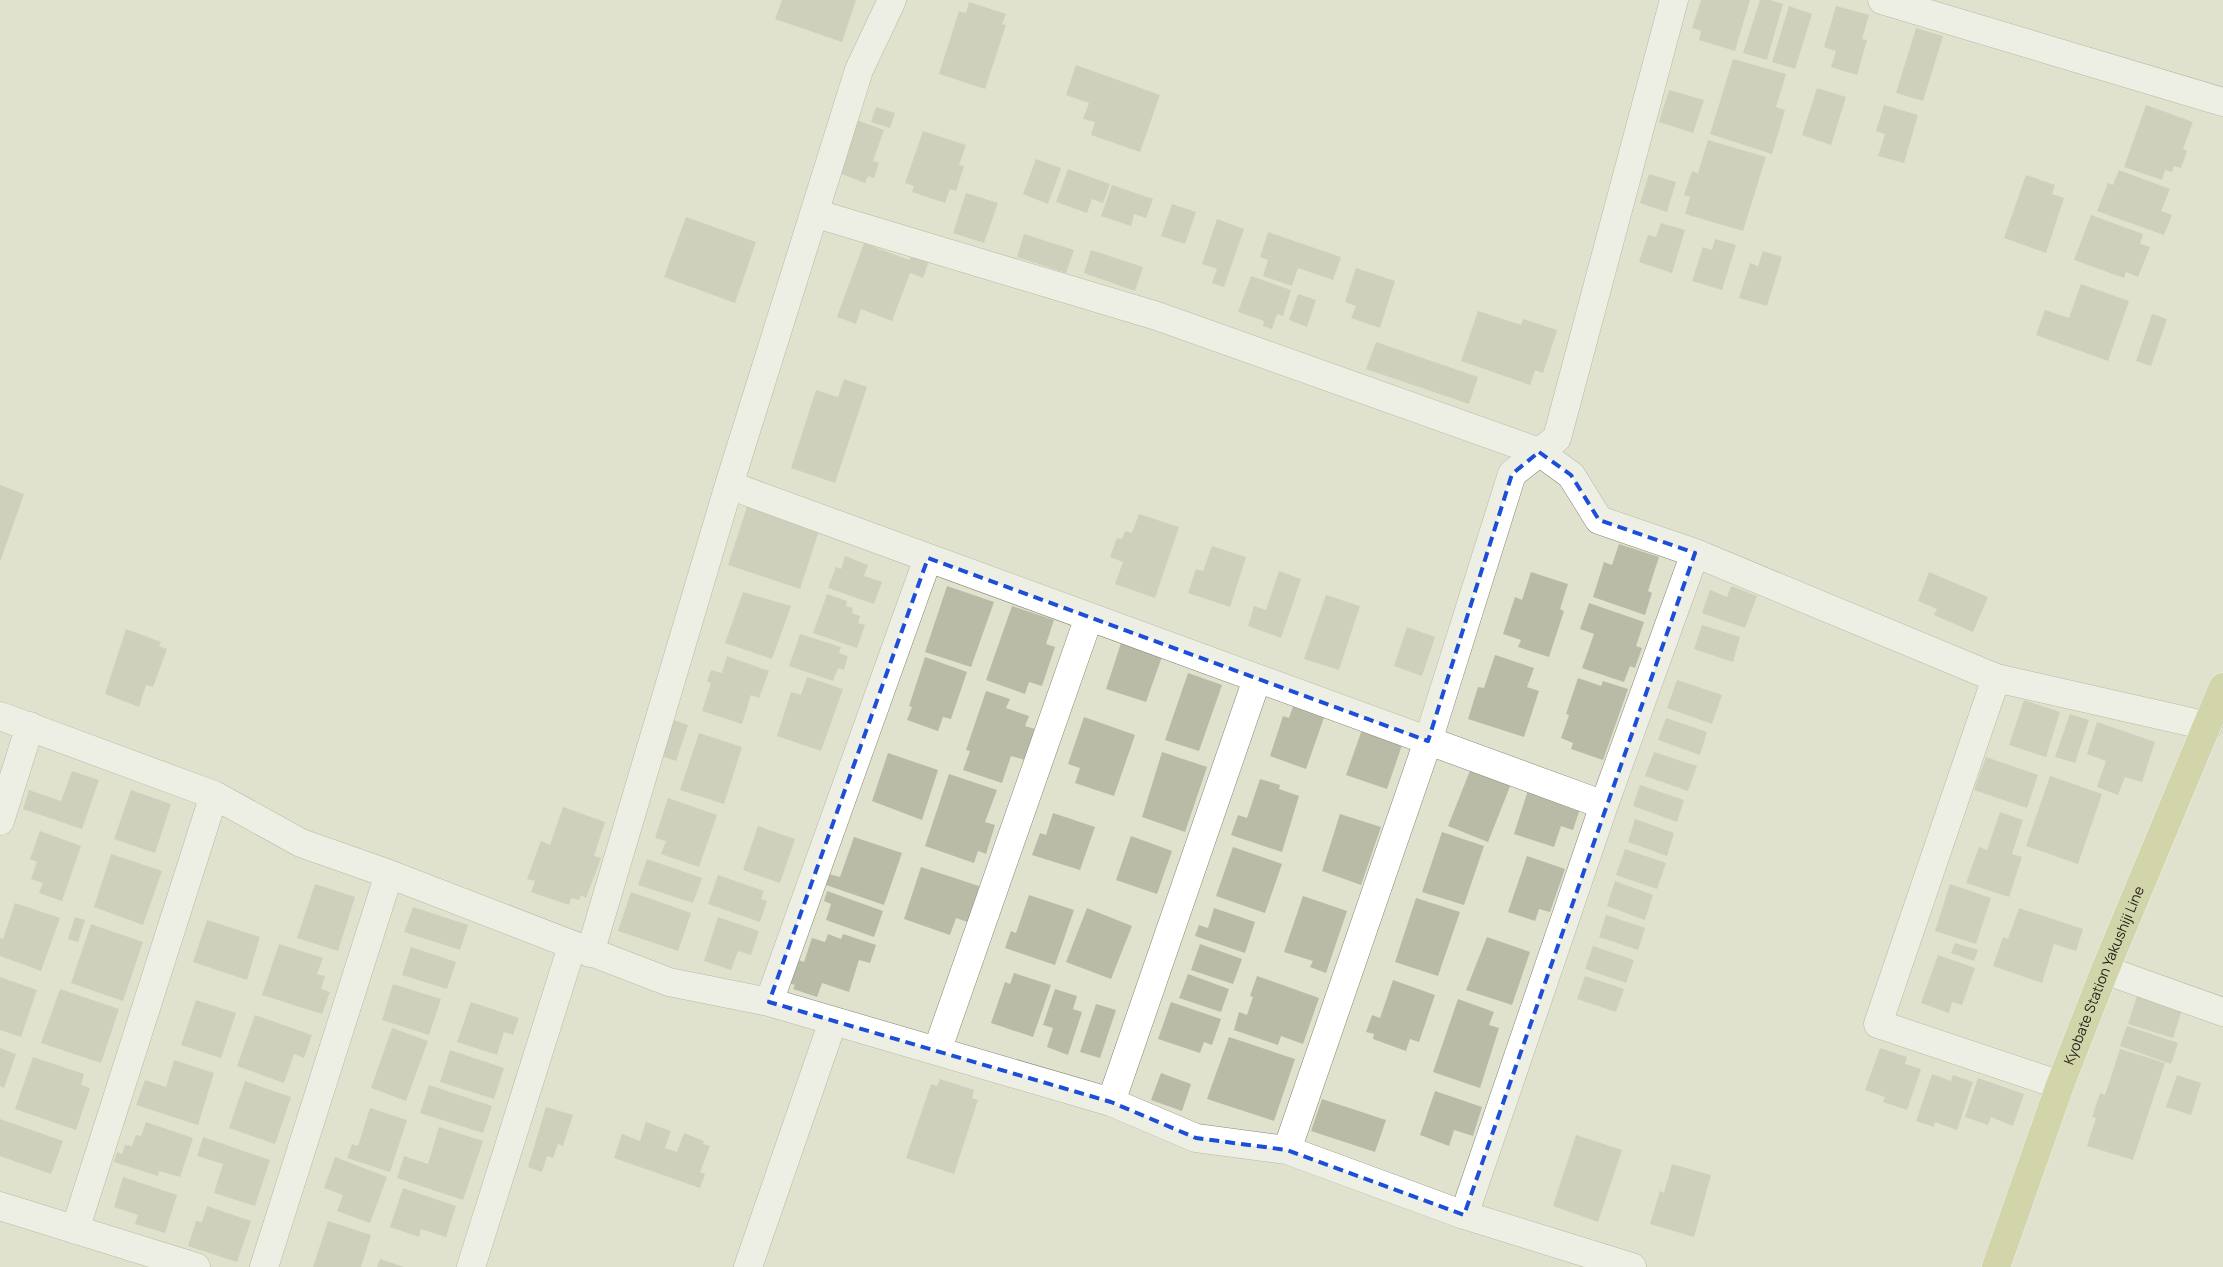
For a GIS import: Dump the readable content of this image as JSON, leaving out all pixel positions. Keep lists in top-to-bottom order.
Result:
{
  "streets": {
    "main road": ["Kyobate Station Yakushiji Line"]
  }
}
